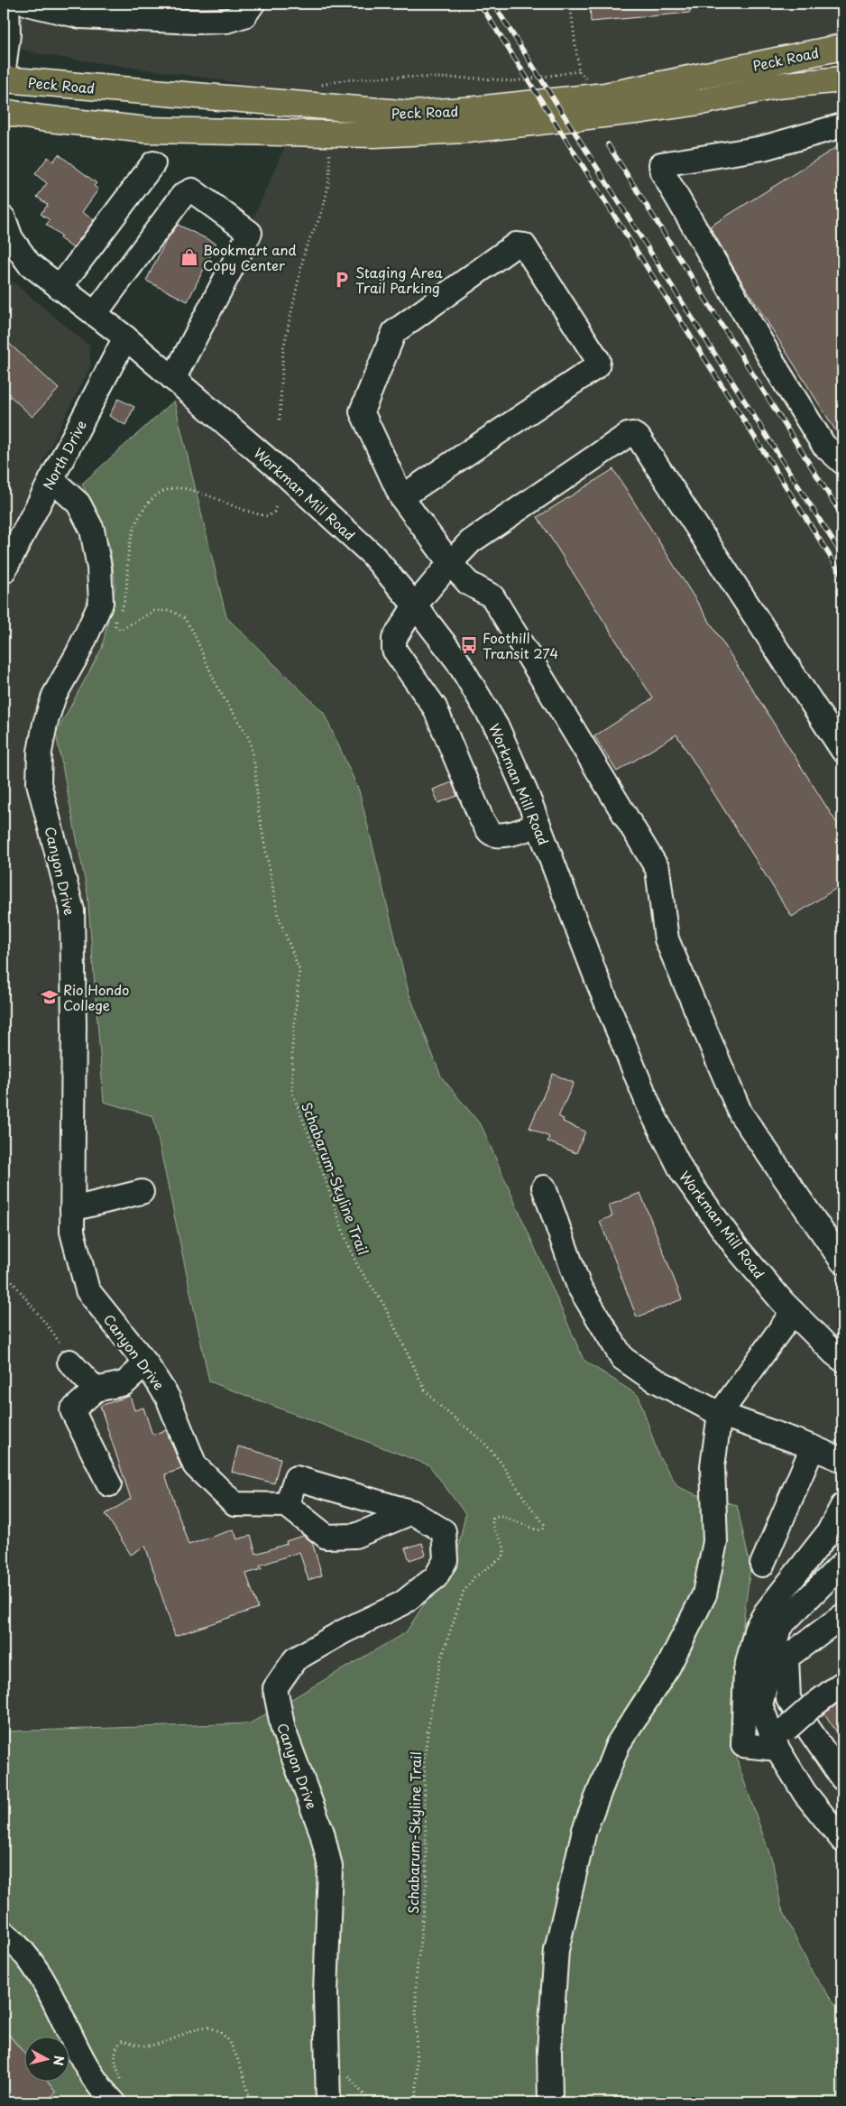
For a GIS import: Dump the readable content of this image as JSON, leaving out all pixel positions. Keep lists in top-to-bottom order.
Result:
{
  "streets": {
    "main road": ["Peck Road"],
    "street": ["North Drive", "Workman Mill Road", "Canyon Drive"],
    "path": ["Schabarum-Skyline Trail"]
  },
  "crossings": [
    ["North Drive", "Workman Mill Road"],
    ["North Drive", "Canyon Drive"]
  ],
  "places": {
    "shop": ["Bookmart and Copy Center"],
    "parking": ["Staging Area Trail Parking"],
    "bus stop": ["Foothill Transit 274"],
    "school or university": ["Rio Hondo College"]
  },
  "north": "right"
}
